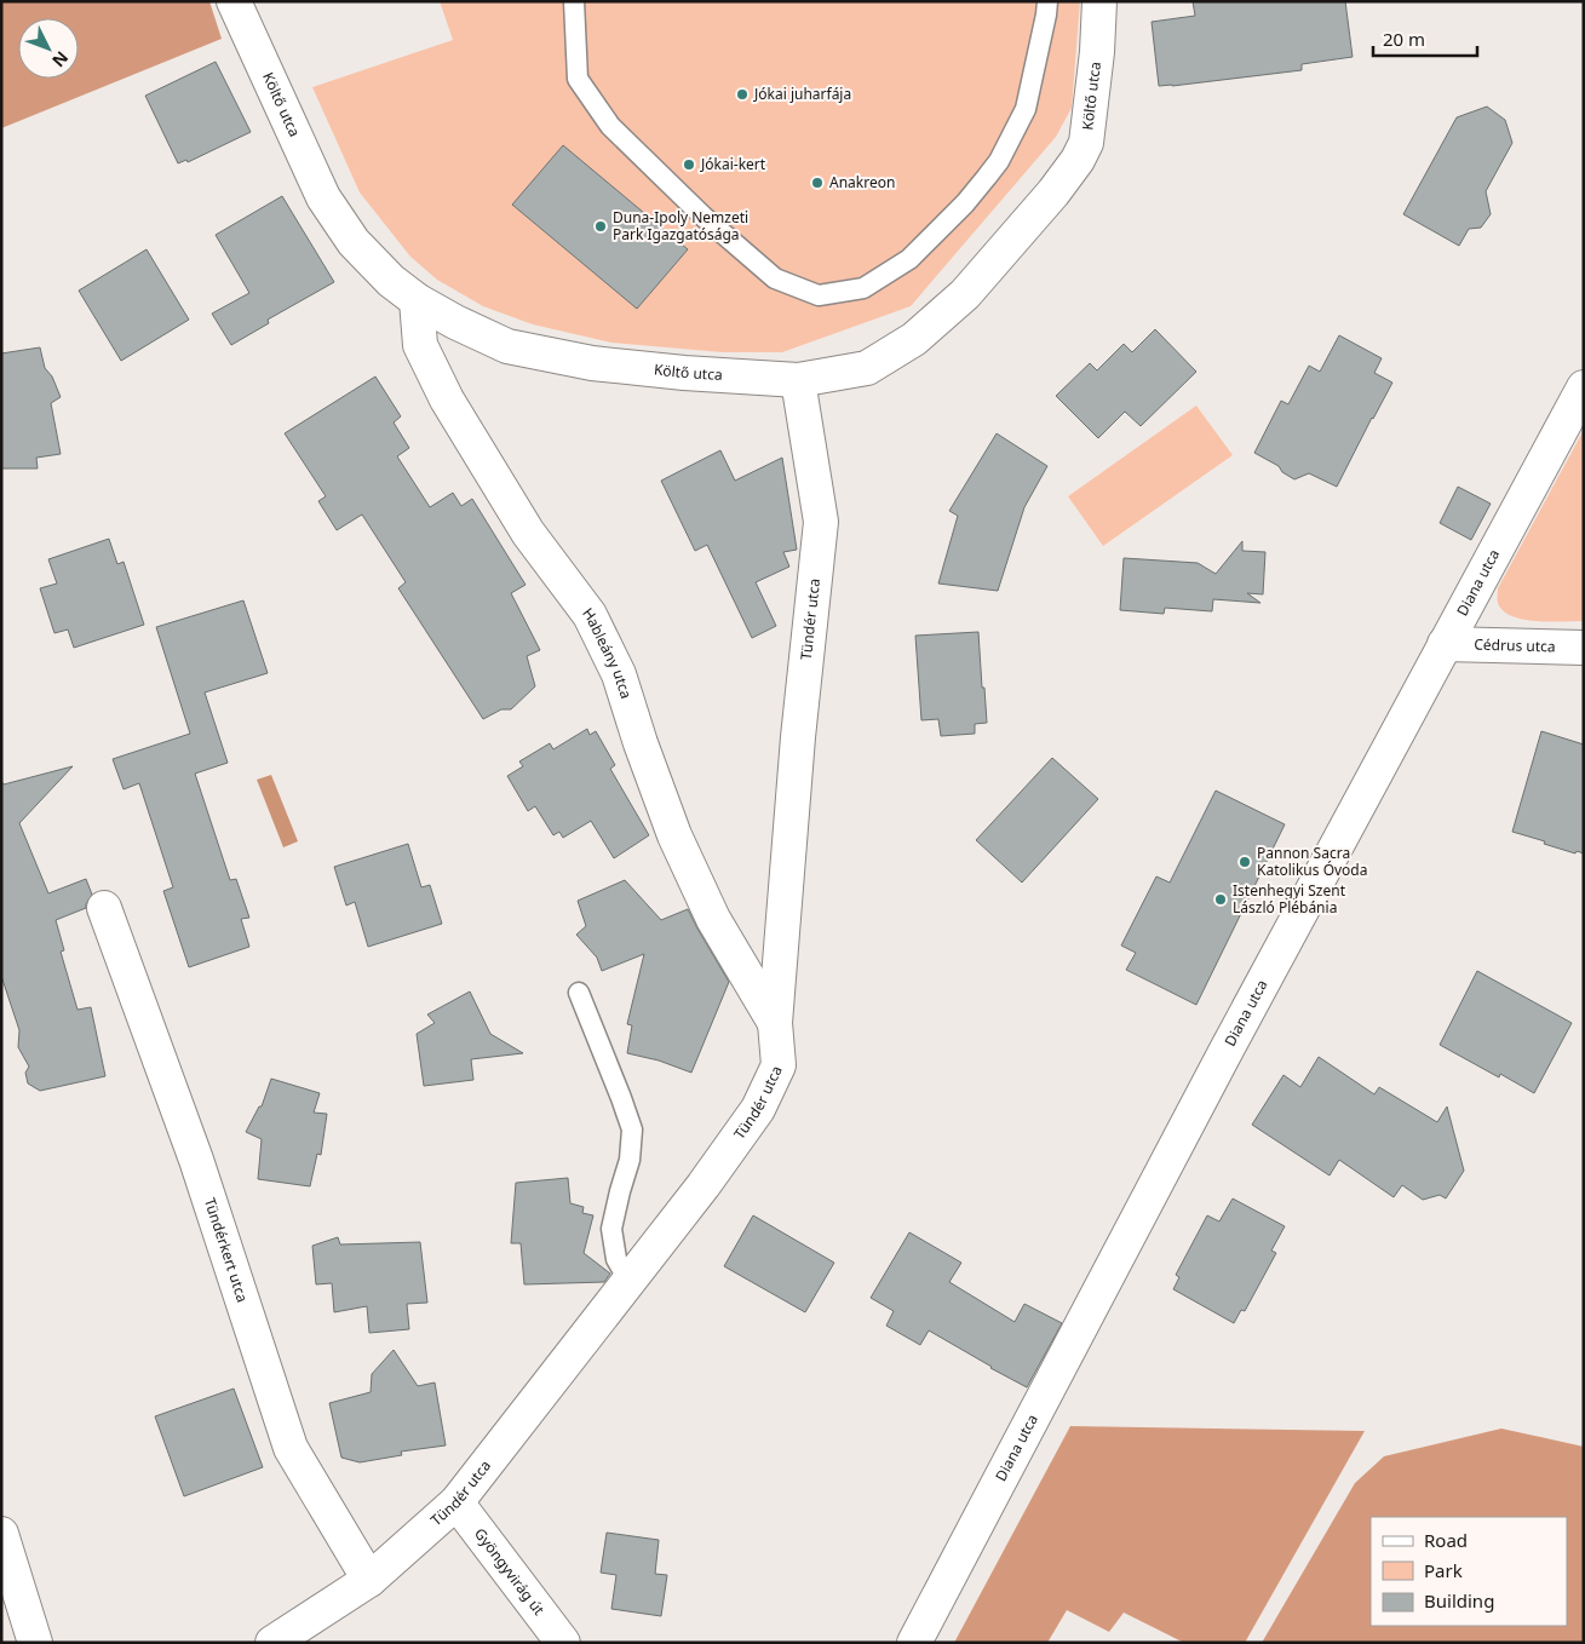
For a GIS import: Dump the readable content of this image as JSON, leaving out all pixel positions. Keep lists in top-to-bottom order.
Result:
{
  "streets": {
    "street": [
      "Költő utca",
      "Diana utca",
      "Tündér utca",
      "Cédrus utca",
      "Hableány utca",
      "Tündérkert utca",
      "Gyöngyvirág út"
    ]
  },
  "crossings": [
    ["Költő utca", "Tündér utca"],
    ["Költő utca", "Hableány utca"],
    ["Diana utca", "Cédrus utca"],
    ["Tündér utca", "Hableány utca"],
    ["Tündér utca", "Tündérkert utca"],
    ["Tündér utca", "Gyöngyvirág út"]
  ],
  "places": [
    "Jókai juharfája",
    "Jókai-kert",
    "Anakreon",
    "Duna-Ipoly Nemzeti Park Igazgatósága",
    "Pannon Sacra Katolikus Óvoda",
    "Istenhegyi Szent László Plébánia"
  ],
  "legend": ["Road", "Park", "Building"],
  "scale_bar": "20 m",
  "north": "bottom right"
}
